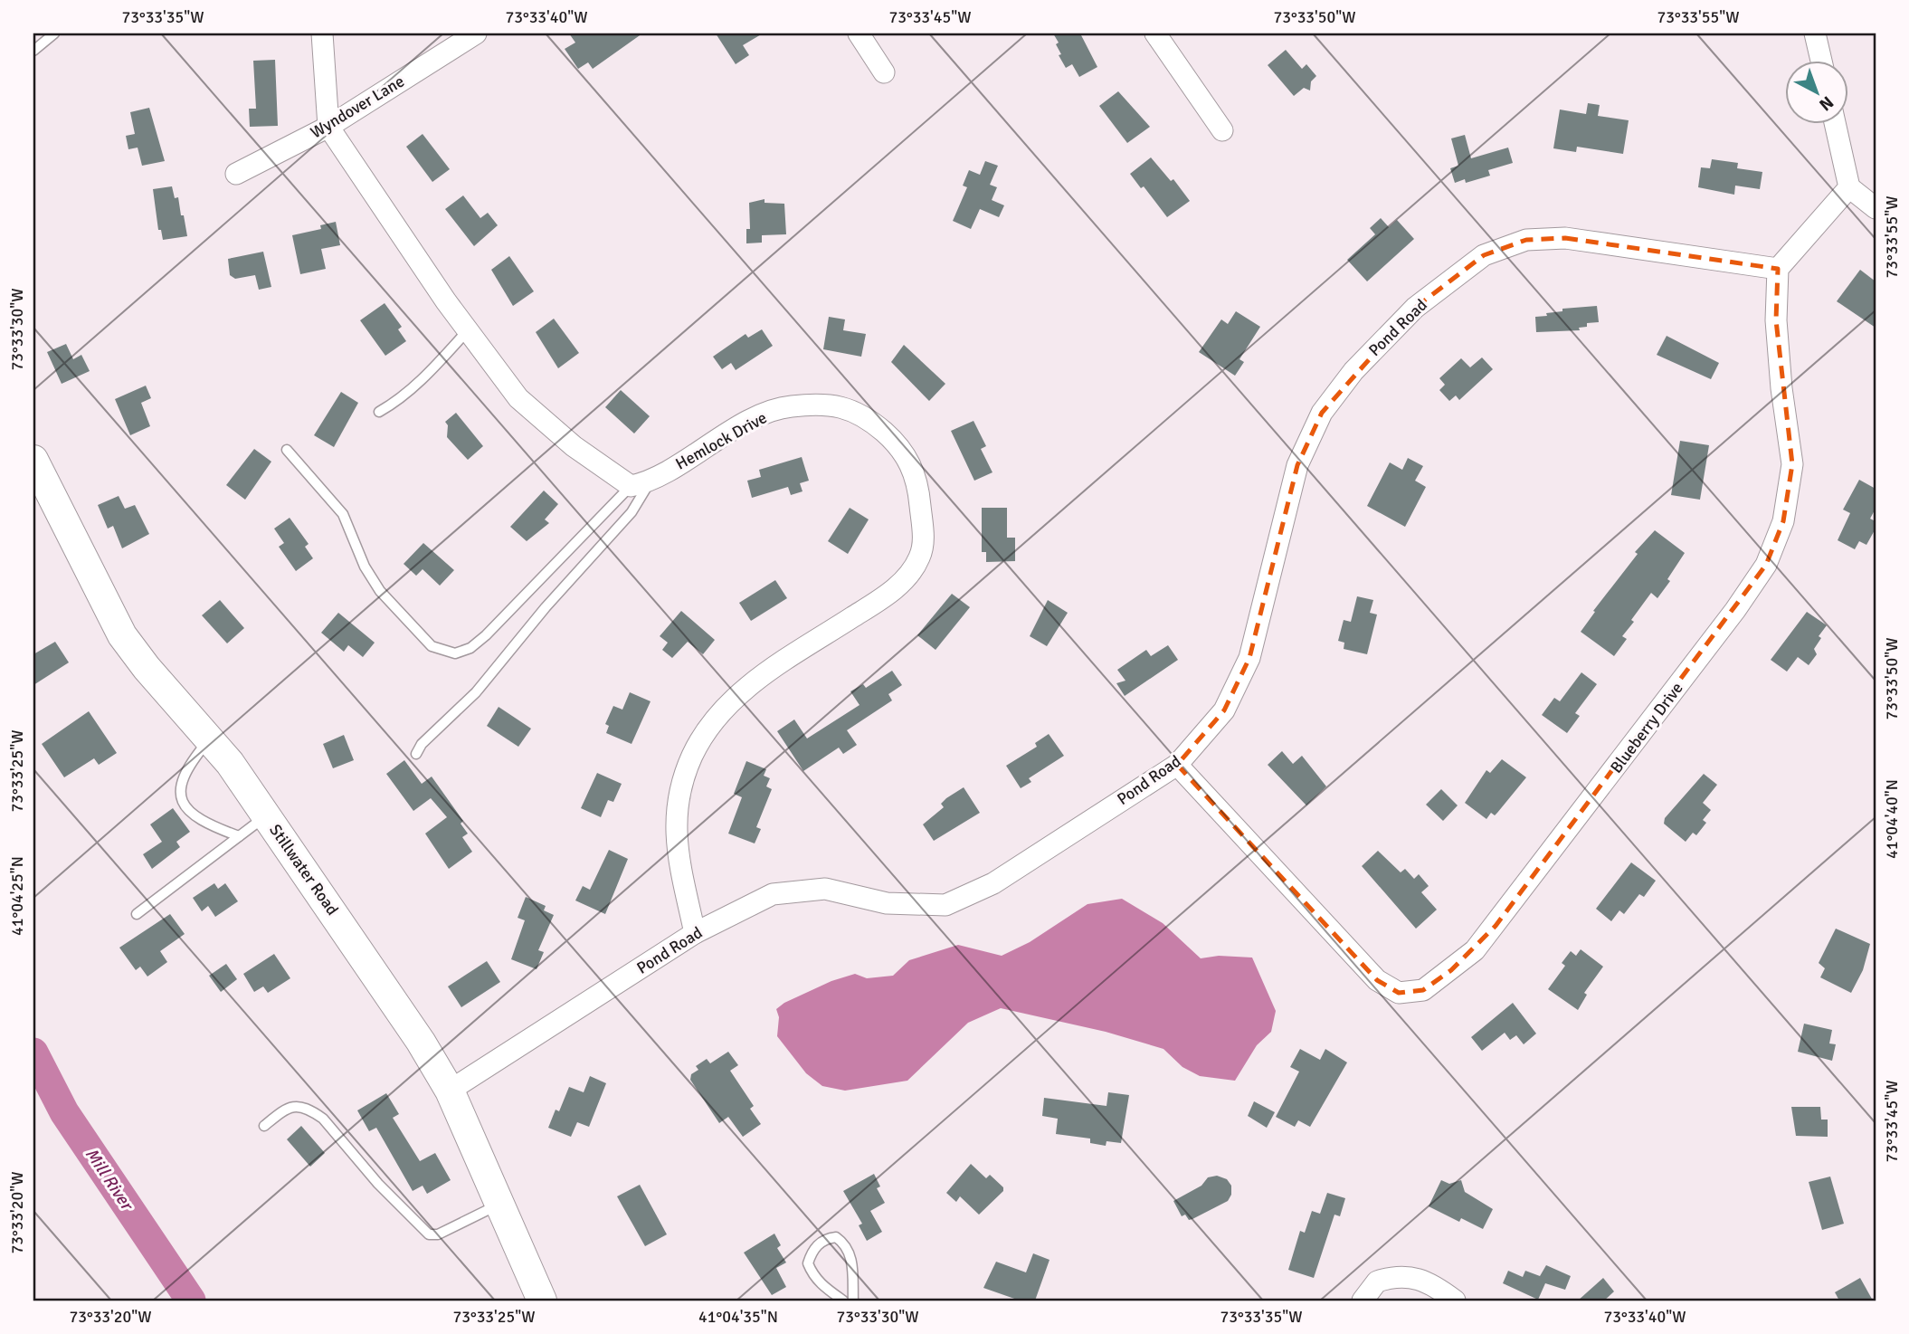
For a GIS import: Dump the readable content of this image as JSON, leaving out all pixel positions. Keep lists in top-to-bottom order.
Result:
{
  "streets": {
    "main road": ["Stillwater Road"],
    "street": [
      "Wyndover Lane",
      "Pond Road",
      "Hemlock Drive",
      "Blueberry Drive"
    ]
  },
  "crossings": [
    ["Pond Road", "Hemlock Drive"],
    ["Pond Road", "Blueberry Drive"],
    ["Pond Road", "Stillwater Road"]
  ],
  "water": ["Mill River"],
  "north": "bottom right",
  "coordinates": [
    "73°33'35\"W",
    "73°33'40\"W",
    "73°33'45\"W",
    "73°33'50\"W",
    "73°33'55\"W",
    "73°33'30\"W",
    "73°33'25\"W",
    "41°04'40\"N",
    "41°04'25\"N",
    "73°33'20\"W",
    "41°04'35\"N"
  ]
}
